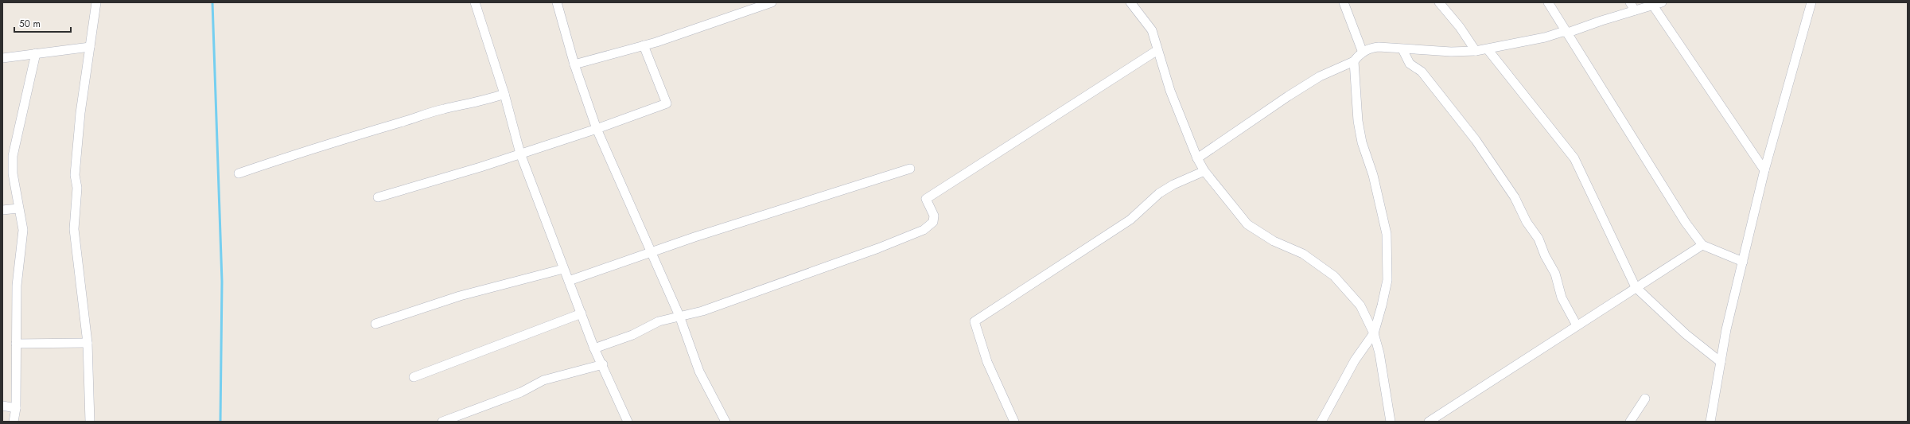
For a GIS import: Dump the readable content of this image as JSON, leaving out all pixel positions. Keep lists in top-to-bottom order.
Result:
{
  "scale_bar": "50 m"
}
